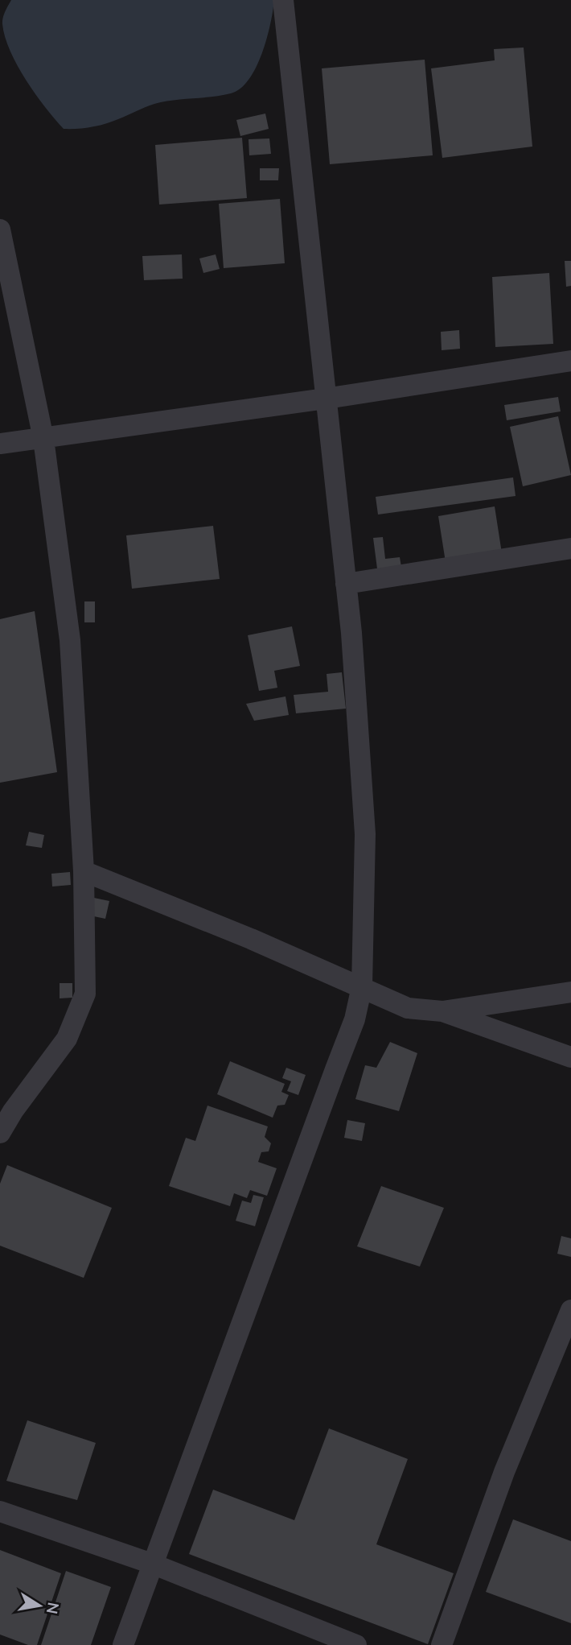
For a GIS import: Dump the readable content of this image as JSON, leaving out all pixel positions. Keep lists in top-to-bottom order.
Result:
{
  "north": "right"
}
